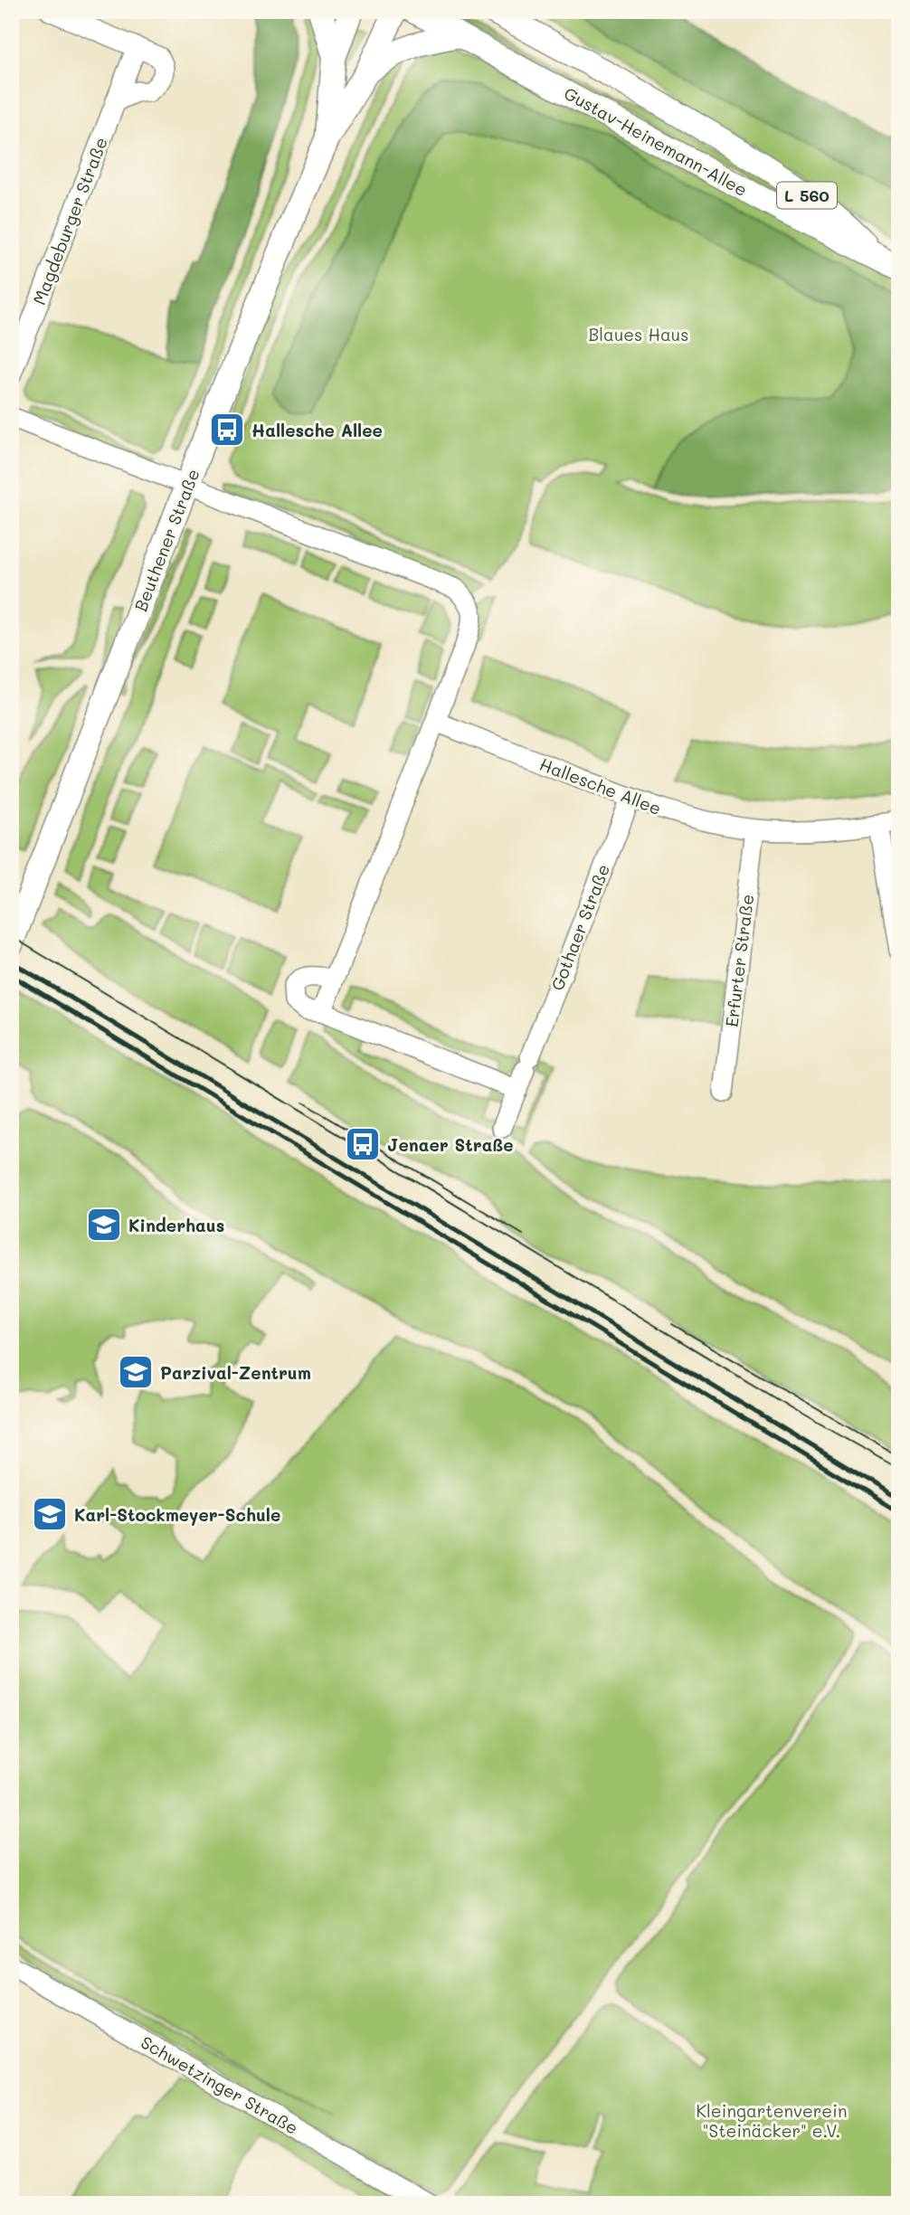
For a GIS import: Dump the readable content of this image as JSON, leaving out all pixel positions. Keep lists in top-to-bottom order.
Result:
{
  "streets": {
    "main road": ["Gustav-Heinemann-Allee", "L 560", "Beuthener Straße"],
    "street": [
      "Magdeburger Straße",
      "Hallesche Allee",
      "Gothaer Straße",
      "Erfurter Straße",
      "Schwetzinger Straße"
    ]
  },
  "crossings": [
    ["Hallesche Allee", "Gothaer Straße"],
    ["Hallesche Allee", "Erfurter Straße"]
  ],
  "parks": ["Blaues Haus", "Kleingartenverein \"Steinäcker\" e.V."],
  "places": {
    "bus stop": ["Hallesche Allee", "Jenaer Straße"],
    "school or university": ["Kinderhaus", "Parzival-Zentrum", "Karl-Stockmeyer-Schule"]
  }
}
